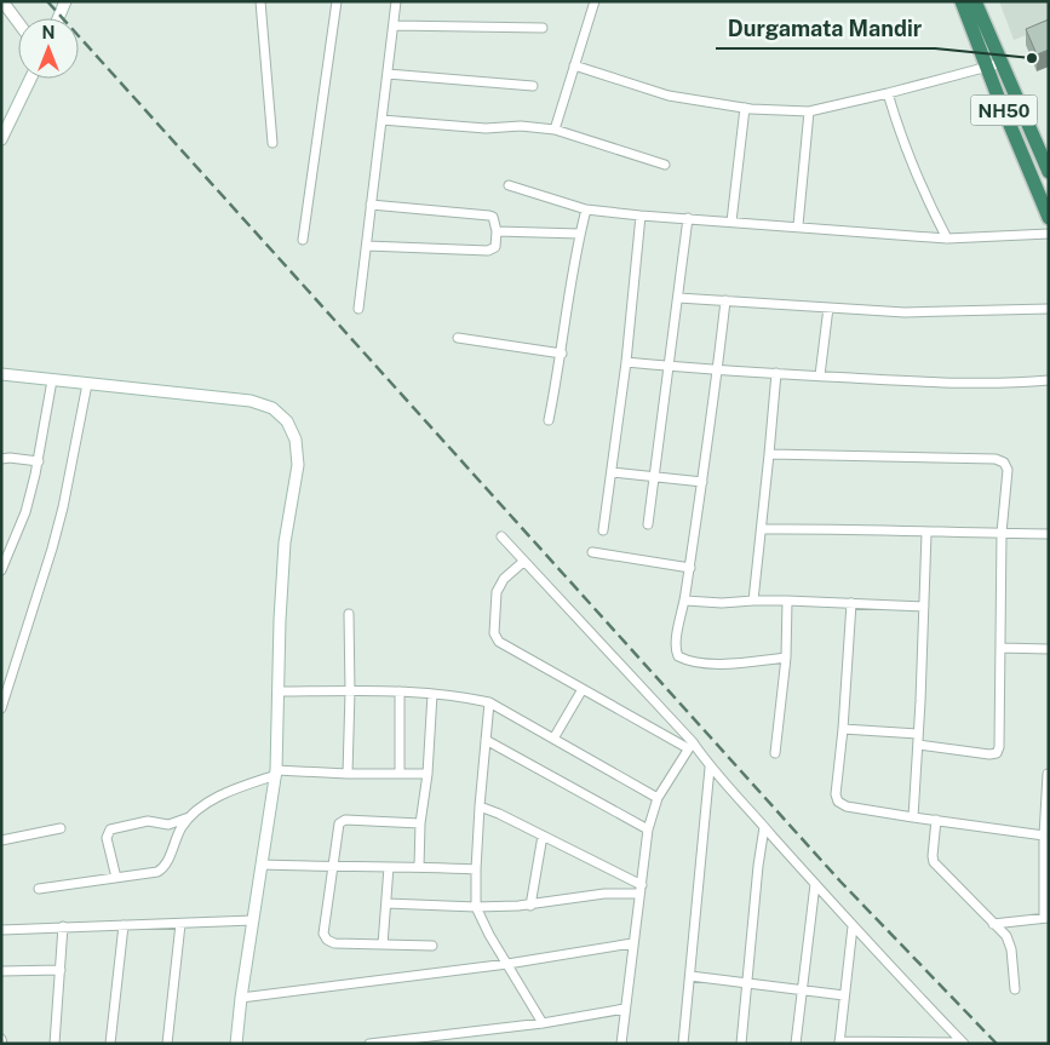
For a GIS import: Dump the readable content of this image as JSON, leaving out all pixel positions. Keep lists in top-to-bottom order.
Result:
{
  "streets": {
    "highway": ["NH50"]
  },
  "places": ["Durgamata Mandir"],
  "north": "top"
}
